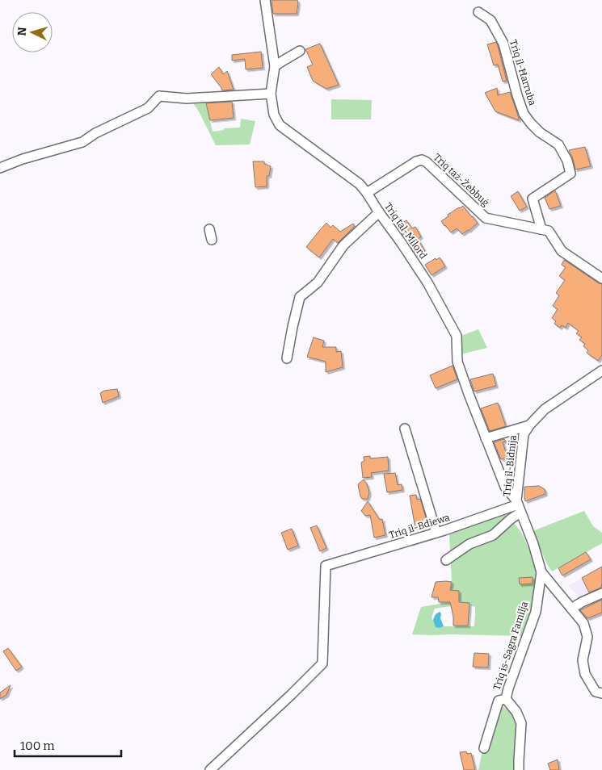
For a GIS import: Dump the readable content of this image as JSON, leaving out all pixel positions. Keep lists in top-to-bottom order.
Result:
{
  "streets": {
    "street": [
      "Triq il-Ħarruba",
      "Triq taż-Żebbuġ",
      "Triq tal-Milord",
      "Triq il-Bidnija",
      "Triq il-Bdiewa",
      "Triq is-Sagra Familja"
    ]
  },
  "crossings": [
    ["Triq il-Ħarruba", "Triq taż-Żebbuġ"],
    ["Triq taż-Żebbuġ", "Triq tal-Milord"],
    ["Triq tal-Milord", "Triq il-Bidnija"],
    ["Triq tal-Milord", "Triq il-Bdiewa"],
    ["Triq tal-Milord", "Triq is-Sagra Familja"],
    ["Triq il-Bidnija", "Triq il-Bdiewa"],
    ["Triq il-Bidnija", "Triq is-Sagra Familja"],
    ["Triq il-Bdiewa", "Triq is-Sagra Familja"]
  ],
  "scale_bar": "100 m",
  "north": "left"
}
